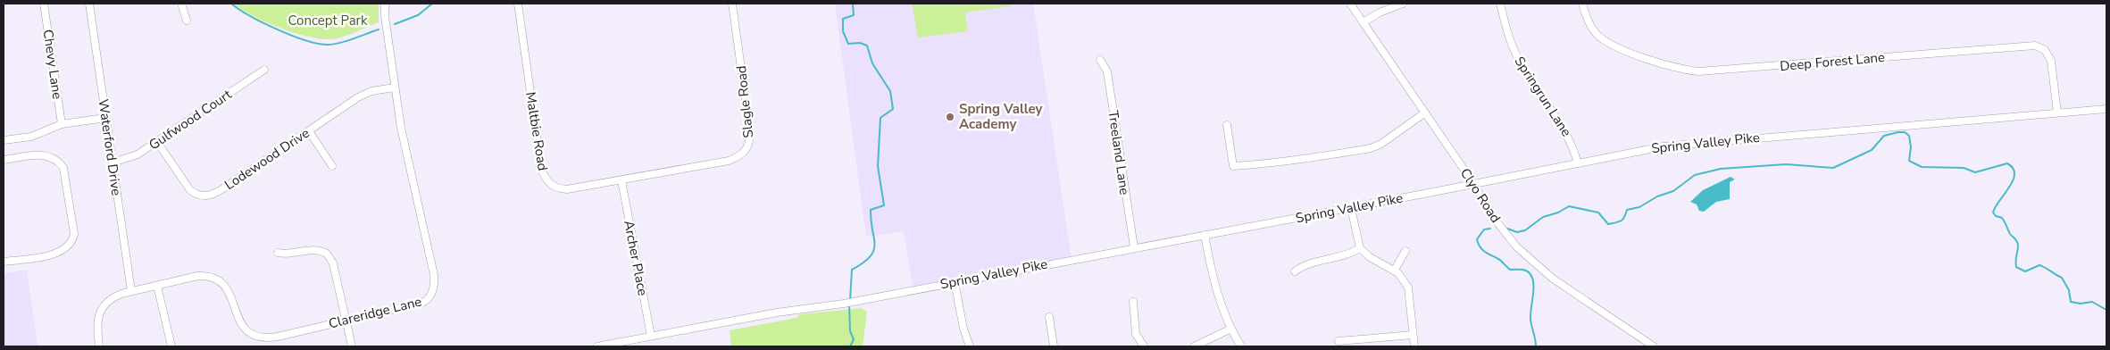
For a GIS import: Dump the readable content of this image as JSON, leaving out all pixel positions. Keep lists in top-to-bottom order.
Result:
{
  "streets": {
    "street": [
      "Deep Forest Lane",
      "Chevy Lane",
      "Springrun Lane",
      "Slagle Road",
      "Gulfwood Court",
      "Maltbie Road",
      "Spring Valley Pike",
      "Waterford Drive",
      "Treeland Lane",
      "Lodewood Drive",
      "Clyo Road",
      "Archer Place",
      "Clareridge Lane"
    ]
  },
  "crossings": [
    ["Deep Forest Lane", "Spring Valley Pike"],
    ["Springrun Lane", "Spring Valley Pike"],
    ["Slagle Road", "Maltbie Road"],
    ["Slagle Road", "Archer Place"],
    ["Gulfwood Court", "Waterford Drive"],
    ["Gulfwood Court", "Lodewood Drive"],
    ["Maltbie Road", "Archer Place"],
    ["Spring Valley Pike", "Treeland Lane"],
    ["Spring Valley Pike", "Clyo Road"],
    ["Spring Valley Pike", "Archer Place"],
    ["Waterford Drive", "Clareridge Lane"],
    ["Lodewood Drive", "Clareridge Lane"]
  ],
  "parks": ["Concept Park"],
  "places": ["Spring Valley Academy"]
}
